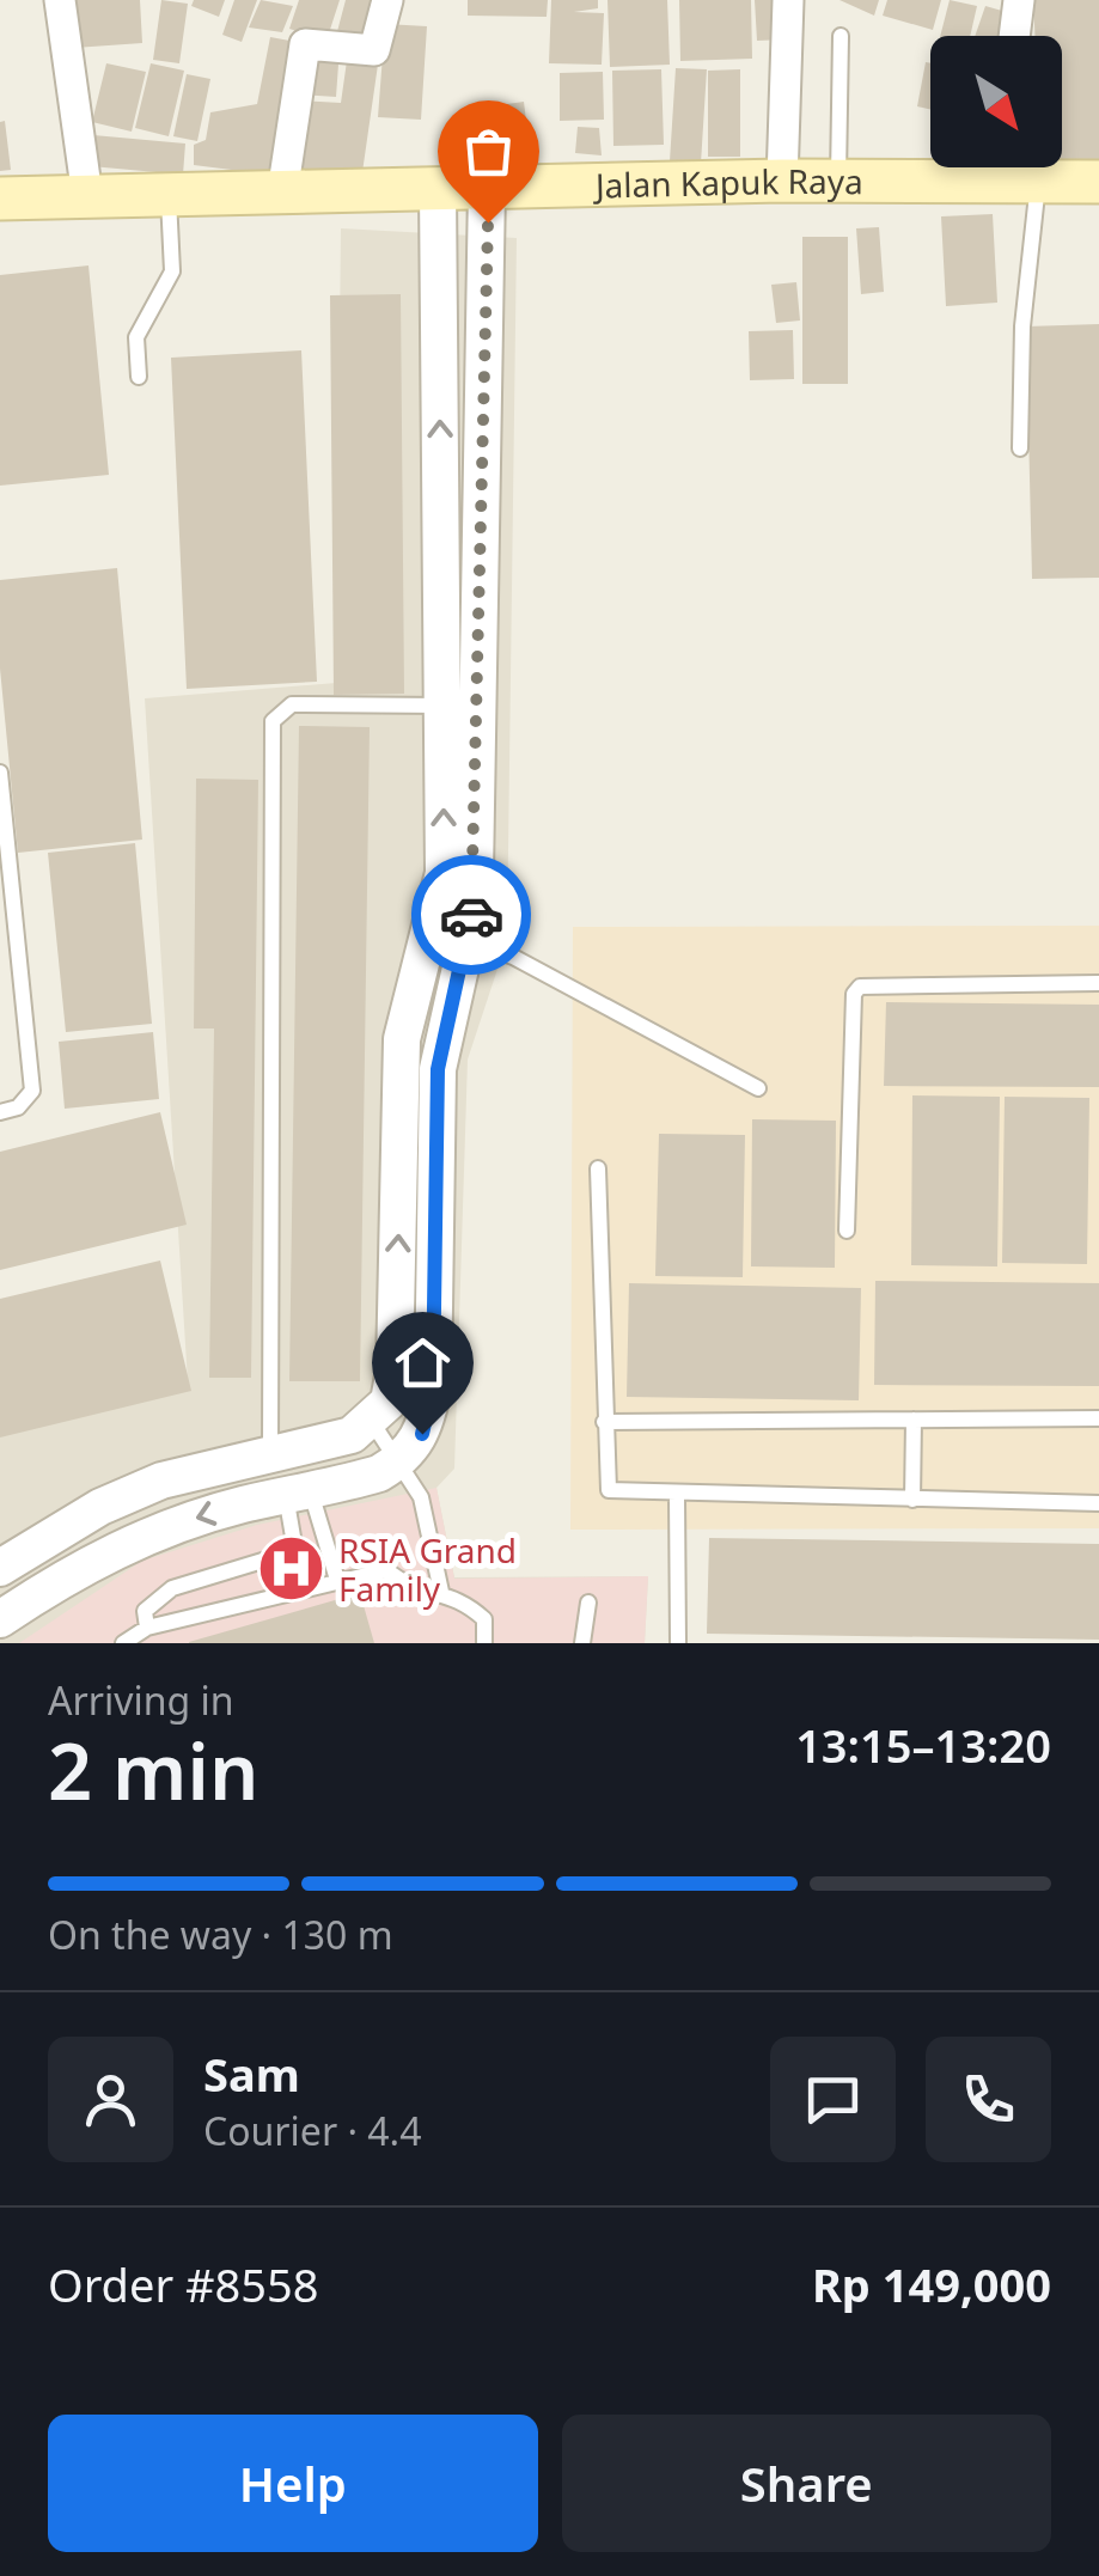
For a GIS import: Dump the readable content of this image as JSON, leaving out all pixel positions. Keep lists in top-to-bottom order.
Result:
{
  "streets": {
    "main road": ["Jalan Kapuk Raya"]
  },
  "places": {
    "hospital": ["RSIA Grand Family"]
  },
  "north": "bottom right",
  "page": {
    "heading": ["2 min", "Arriving in", "13:15–13:20"],
    "panel": [
      "Sam",
      "Courier · 4.4",
      "Order #8558",
      "Rp 149,000"
    ],
    "bar": "On the way · 130 m",
    "buttons": ["Help", "Share"]
  }
}
